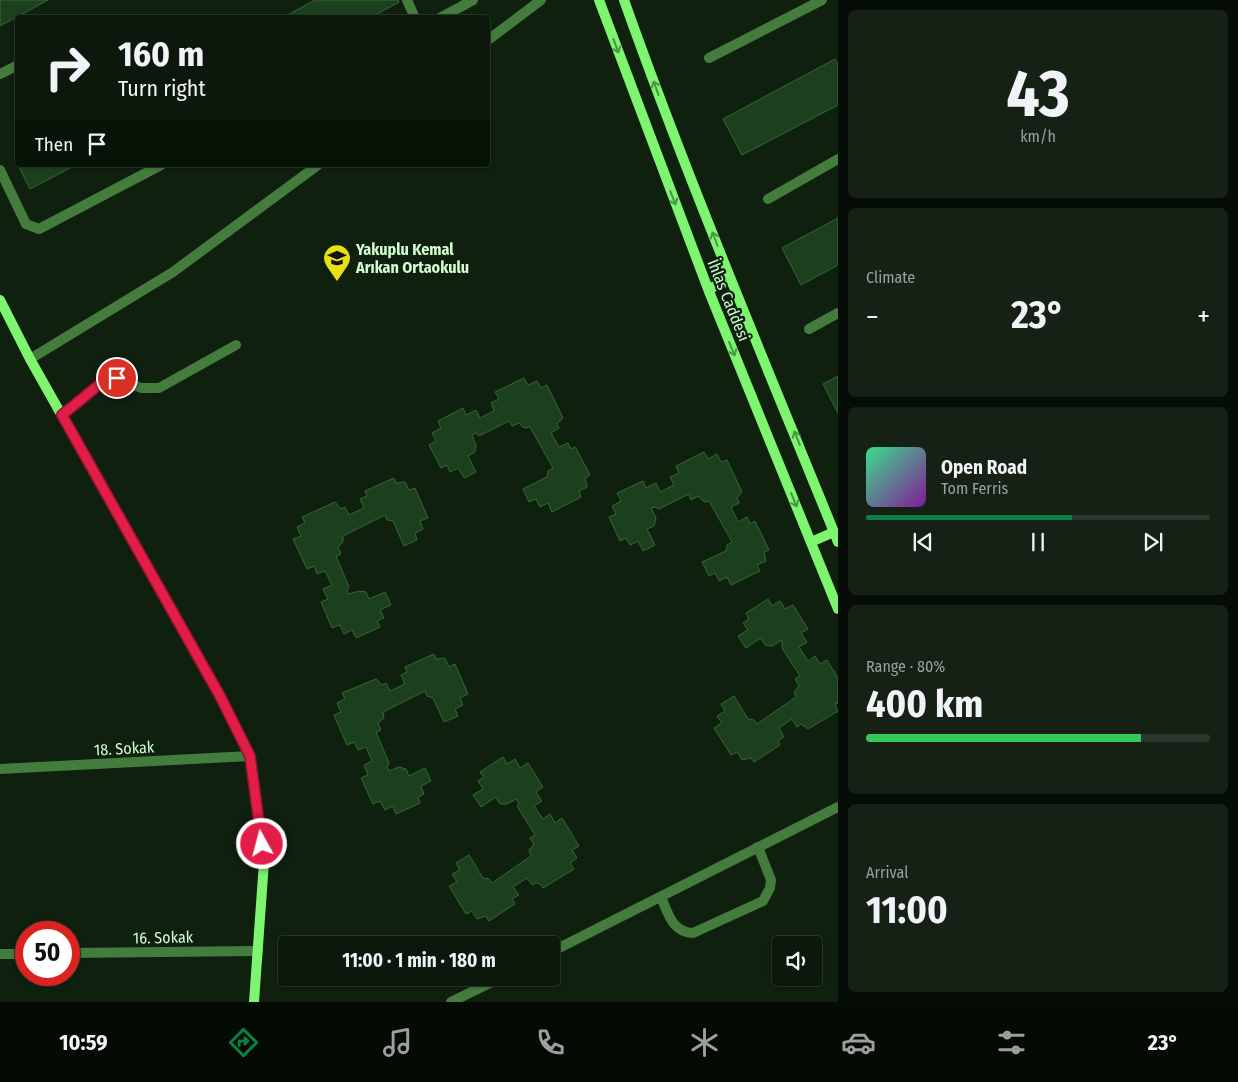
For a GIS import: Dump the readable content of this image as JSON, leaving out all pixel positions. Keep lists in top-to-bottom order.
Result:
{
  "streets": {
    "main road": ["İhlas Caddesi"],
    "street": ["18. Sokak", "16. Sokak"]
  },
  "places": {
    "school or university": ["Yakuplu Kemal Arıkan Ortaokulu"]
  },
  "page": {
    "tile": [
      ["43", "km/h"],
      "Climate",
      ["Range · 80%", "400 km"],
      ["Arrival", "11:00"]
    ],
    "turn": ["160 m", "Turn right"],
    "then": "Then",
    "heat": ["−", "23°", "+"],
    "song": ["Open Road", "Tom Ferris"],
    "limit": "50",
    "trip": "11:00 · 1 min · 180 m",
    "tabs": ["10:59", "23°"]
  }
}
